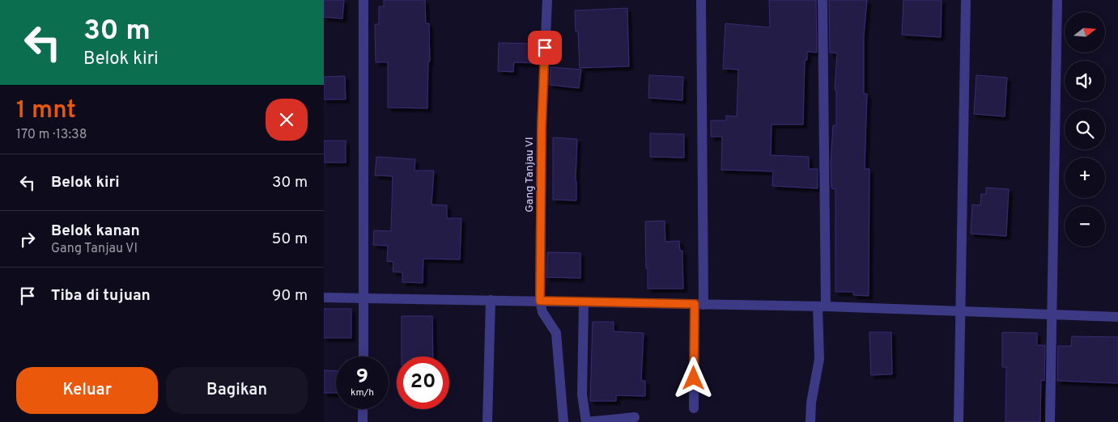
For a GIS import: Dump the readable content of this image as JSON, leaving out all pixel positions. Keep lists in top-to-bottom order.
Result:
{
  "streets": {
    "street": ["Gang Tanjau VI"]
  },
  "north": "right",
  "page": {
    "turn": ["30 m", "Belok kiri"],
    "map_buttons": ["+", "−"],
    "heading": ["1 mnt", "170 m · 13:38"],
    "list": [
      {
        "name": "Belok kiri",
        "value": "30 m"
      },
      {
        "name": "Belok kanan",
        "note": "Gang Tanjau VI",
        "value": "50 m"
      },
      {
        "name": "Tiba di tujuan",
        "value": "90 m"
      }
    ],
    "speed": "9 km/h",
    "limit": "20",
    "buttons": ["Keluar", "Bagikan"]
  }
}
